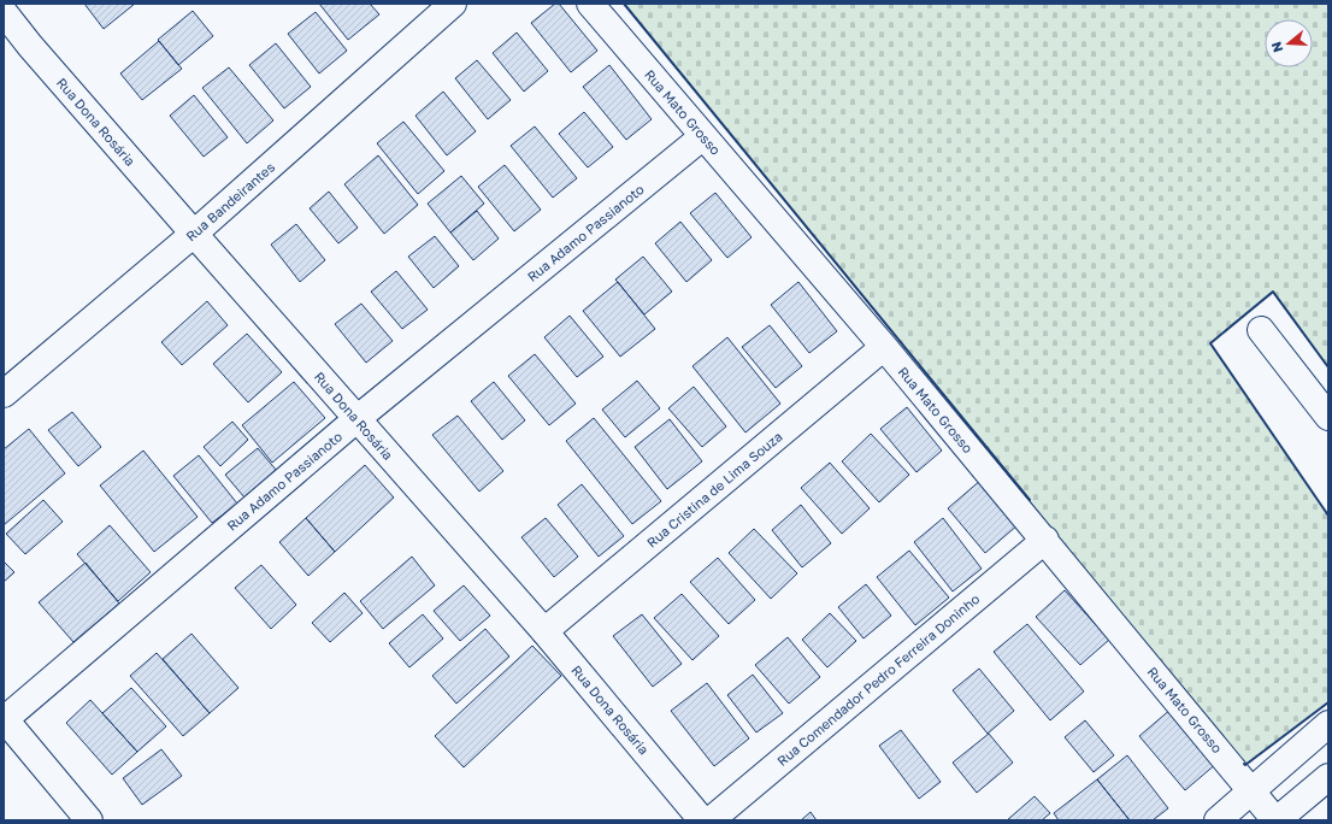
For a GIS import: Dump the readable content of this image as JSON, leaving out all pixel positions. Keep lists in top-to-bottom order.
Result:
{
  "streets": {
    "street": [
      "Rua Mato Grosso",
      "Rua Dona Rosária",
      "Rua Bandeirantes",
      "Rua Adamo Passianoto",
      "Rua Cristina de Lima Souza",
      "Rua Comendador Pedro Ferreira Doninho"
    ]
  },
  "crossings": [
    ["Rua Mato Grosso", "Rua Adamo Passianoto"],
    ["Rua Mato Grosso", "Rua Cristina de Lima Souza"],
    ["Rua Mato Grosso", "Rua Comendador Pedro Ferreira Doninho"],
    ["Rua Dona Rosária", "Rua Bandeirantes"],
    ["Rua Dona Rosária", "Rua Adamo Passianoto"],
    ["Rua Dona Rosária", "Rua Cristina de Lima Souza"]
  ],
  "north": "left"
}
